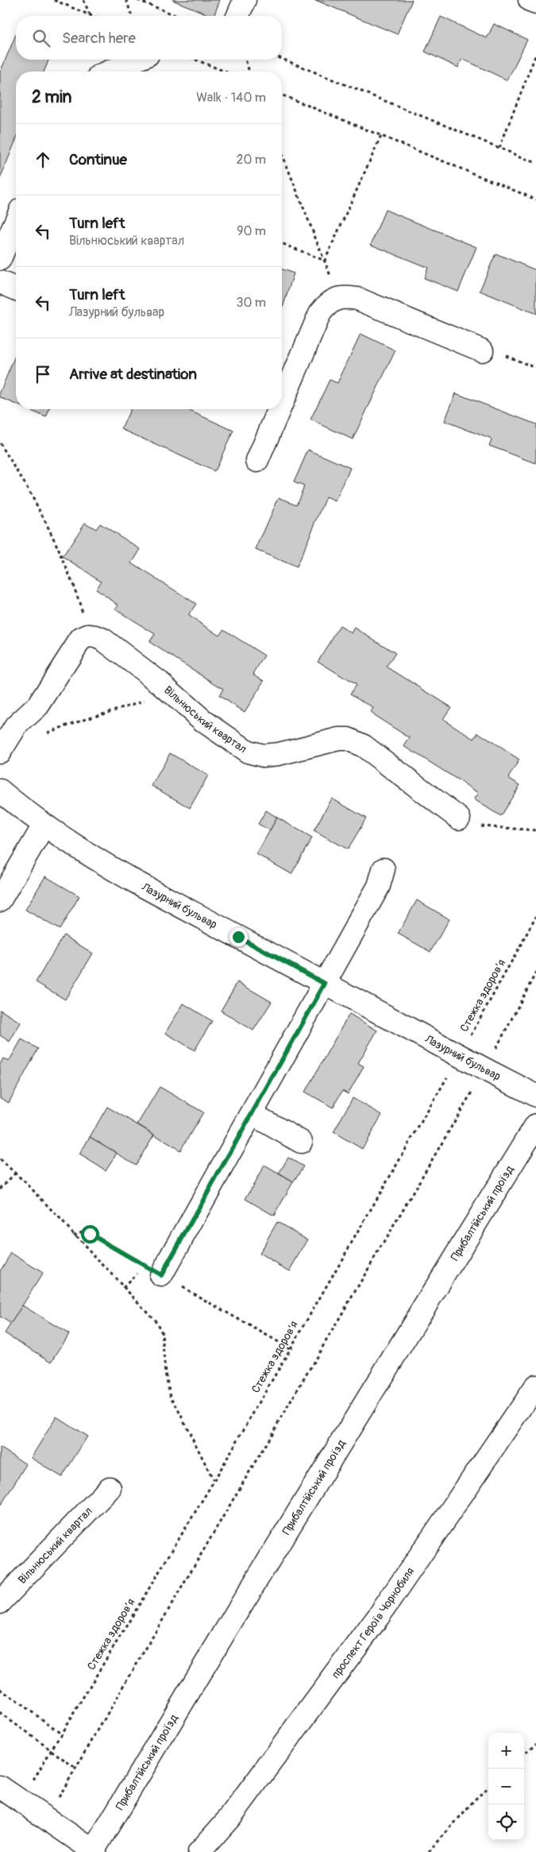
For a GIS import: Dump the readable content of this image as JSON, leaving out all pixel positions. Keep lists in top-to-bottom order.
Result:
{
  "streets": {
    "street": [
      "Вільнюський квартал",
      "Лазурний бульвар",
      "Прибалтійський проїзд",
      "проспект Героїв Чорнобиля"
    ],
    "path": ["Стежка здоров’я"]
  },
  "crossings": [
    ["Лазурний бульвар", "Стежка здоров’я"]
  ],
  "page": {
    "search": "Search here",
    "heading": ["2 min", "Walk · 140 m"],
    "list": [
      ["Continue", "20 m"],
      ["Turn left", "Вільнюський квартал", "90 m"],
      ["Turn left", "Лазурний бульвар", "30 m"],
      "Arrive at destination"
    ],
    "map_buttons": ["+", "−"]
  }
}
